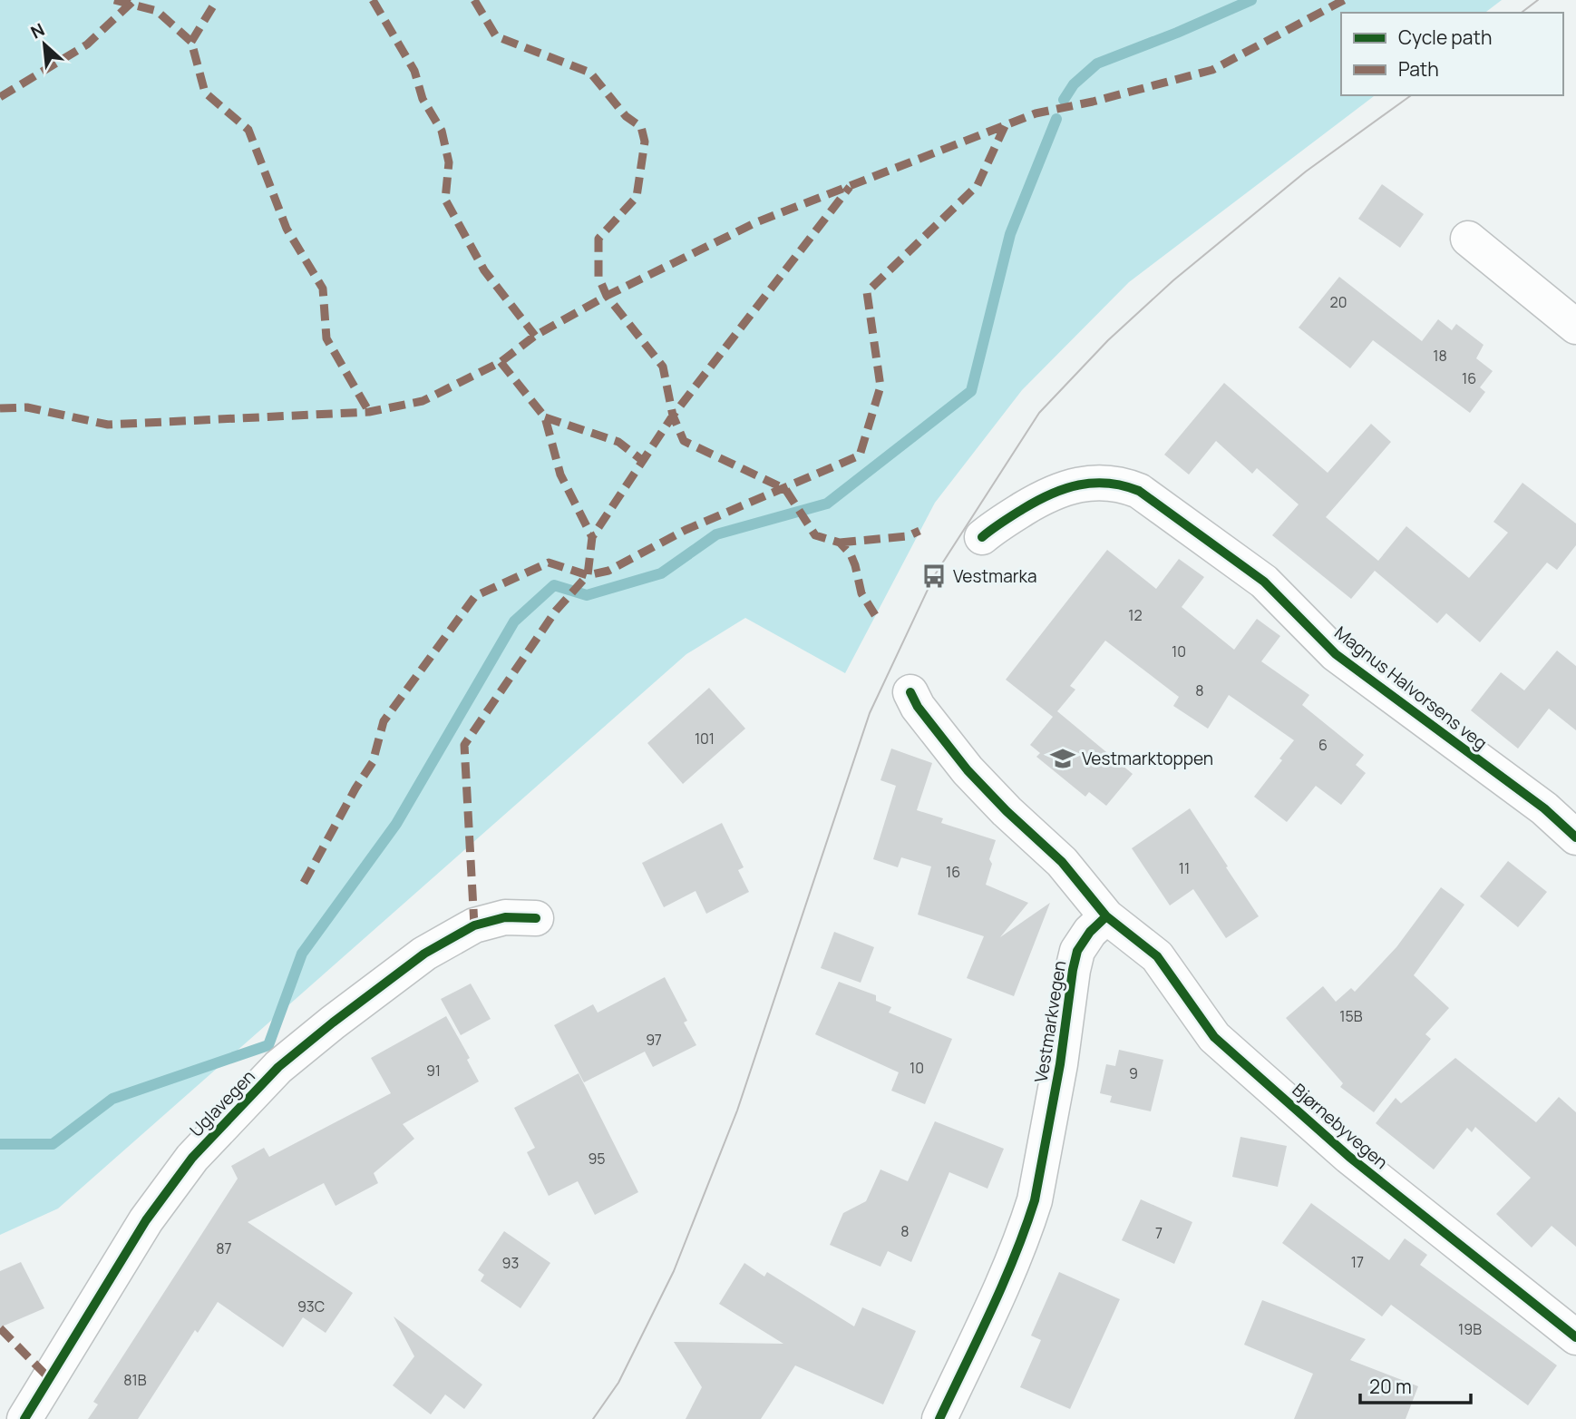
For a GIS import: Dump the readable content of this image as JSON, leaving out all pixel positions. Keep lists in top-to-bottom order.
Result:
{
  "streets": {
    "street": [
      "Magnus Halvorsens veg",
      "Vestmarkvegen",
      "Uglavegen",
      "Bjørnebyvegen"
    ]
  },
  "crossings": [
    ["Vestmarkvegen", "Bjørnebyvegen"]
  ],
  "places": {
    "bus stop": ["Vestmarka"],
    "school or university": ["Vestmarktoppen"]
  },
  "house_numbers": [
    "20",
    "18",
    "16",
    "12",
    "10",
    "8",
    "101",
    "6",
    "11",
    "16",
    "15B",
    "97",
    "10",
    "91",
    "9",
    "95",
    "8",
    "7",
    "87",
    "17",
    "93",
    "93C",
    "19B",
    "81B"
  ],
  "legend": ["Cycle path", "Path"],
  "scale_bar": "20 m",
  "north": "top left"
}
